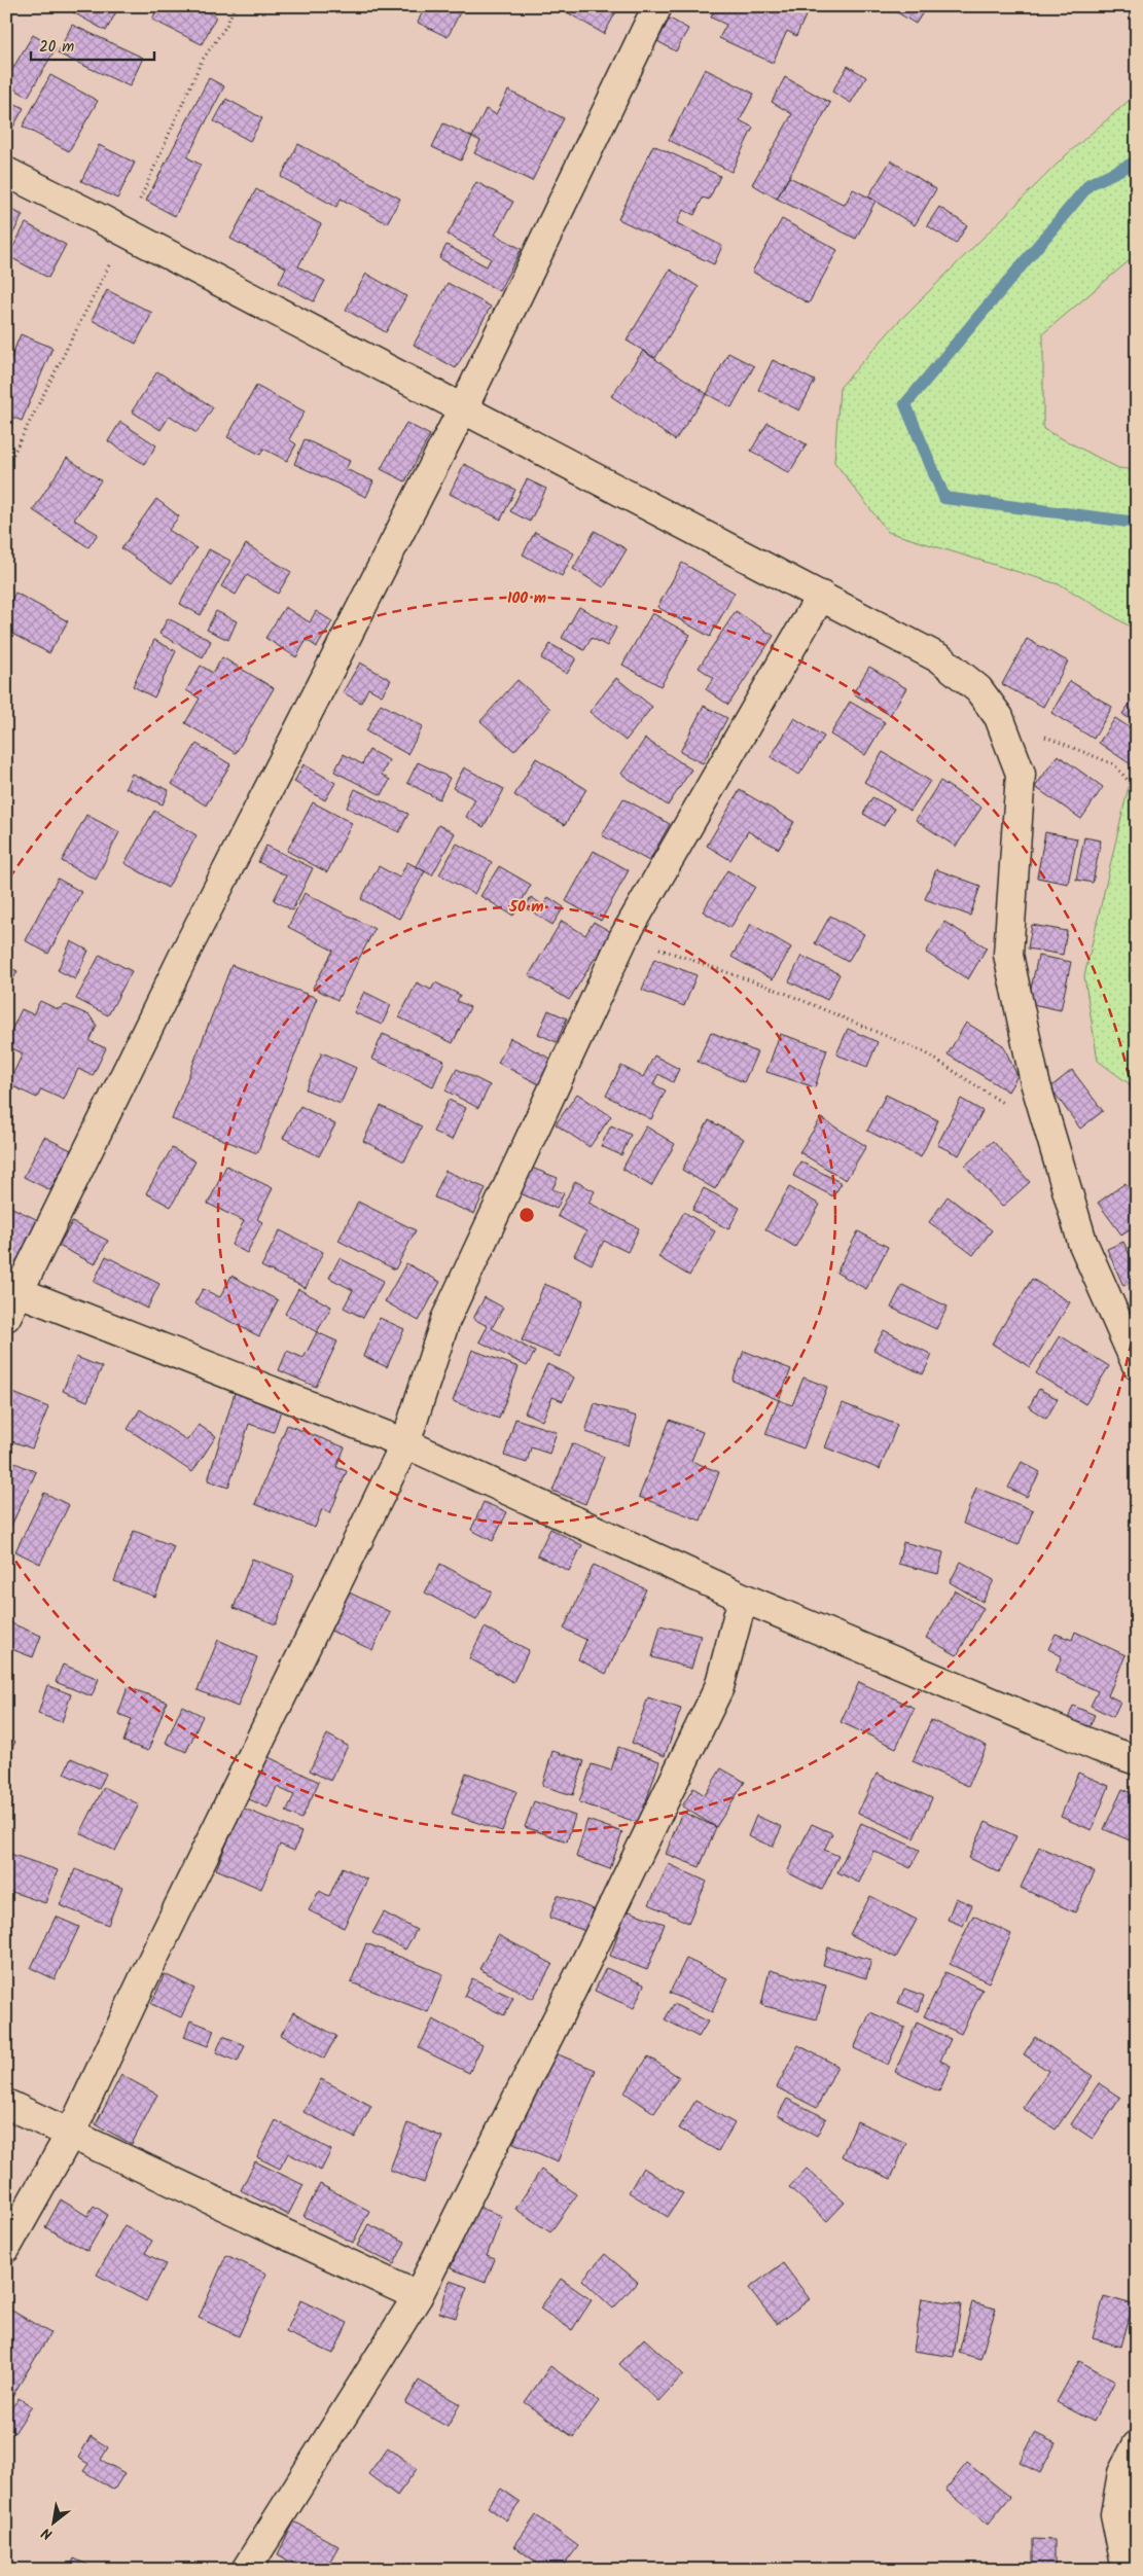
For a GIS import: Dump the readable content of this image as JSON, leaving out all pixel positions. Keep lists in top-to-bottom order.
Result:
{
  "scale_bar": "20 m",
  "north": "bottom left",
  "rings": ["100 m", "50 m"]
}
